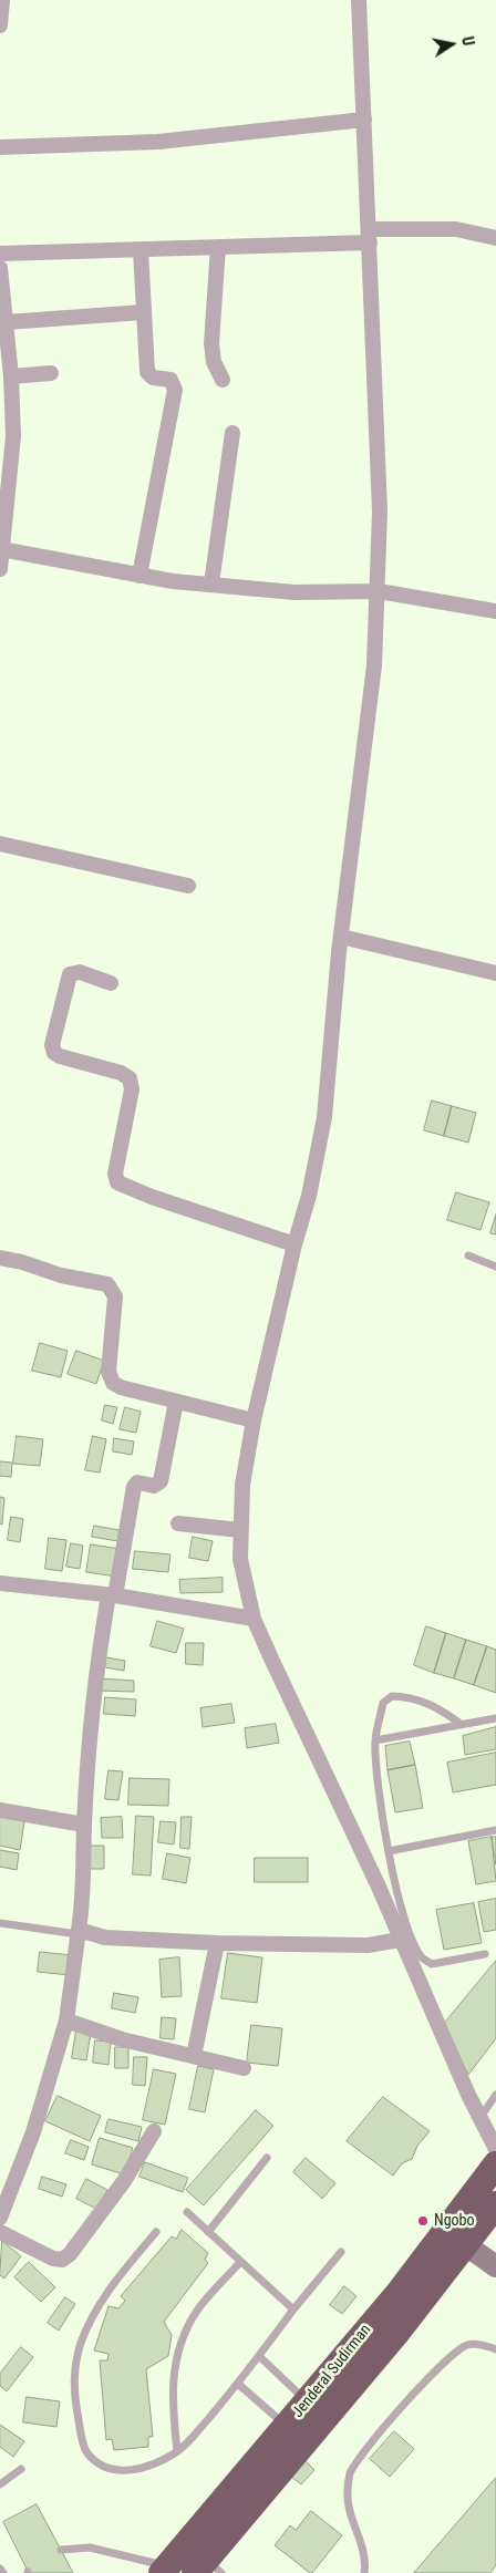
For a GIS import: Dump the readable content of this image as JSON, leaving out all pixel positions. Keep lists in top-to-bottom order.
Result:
{
  "streets": {
    "highway": ["Jenderal Sudirman"]
  },
  "places": ["Ngobo"],
  "north": "right"
}
